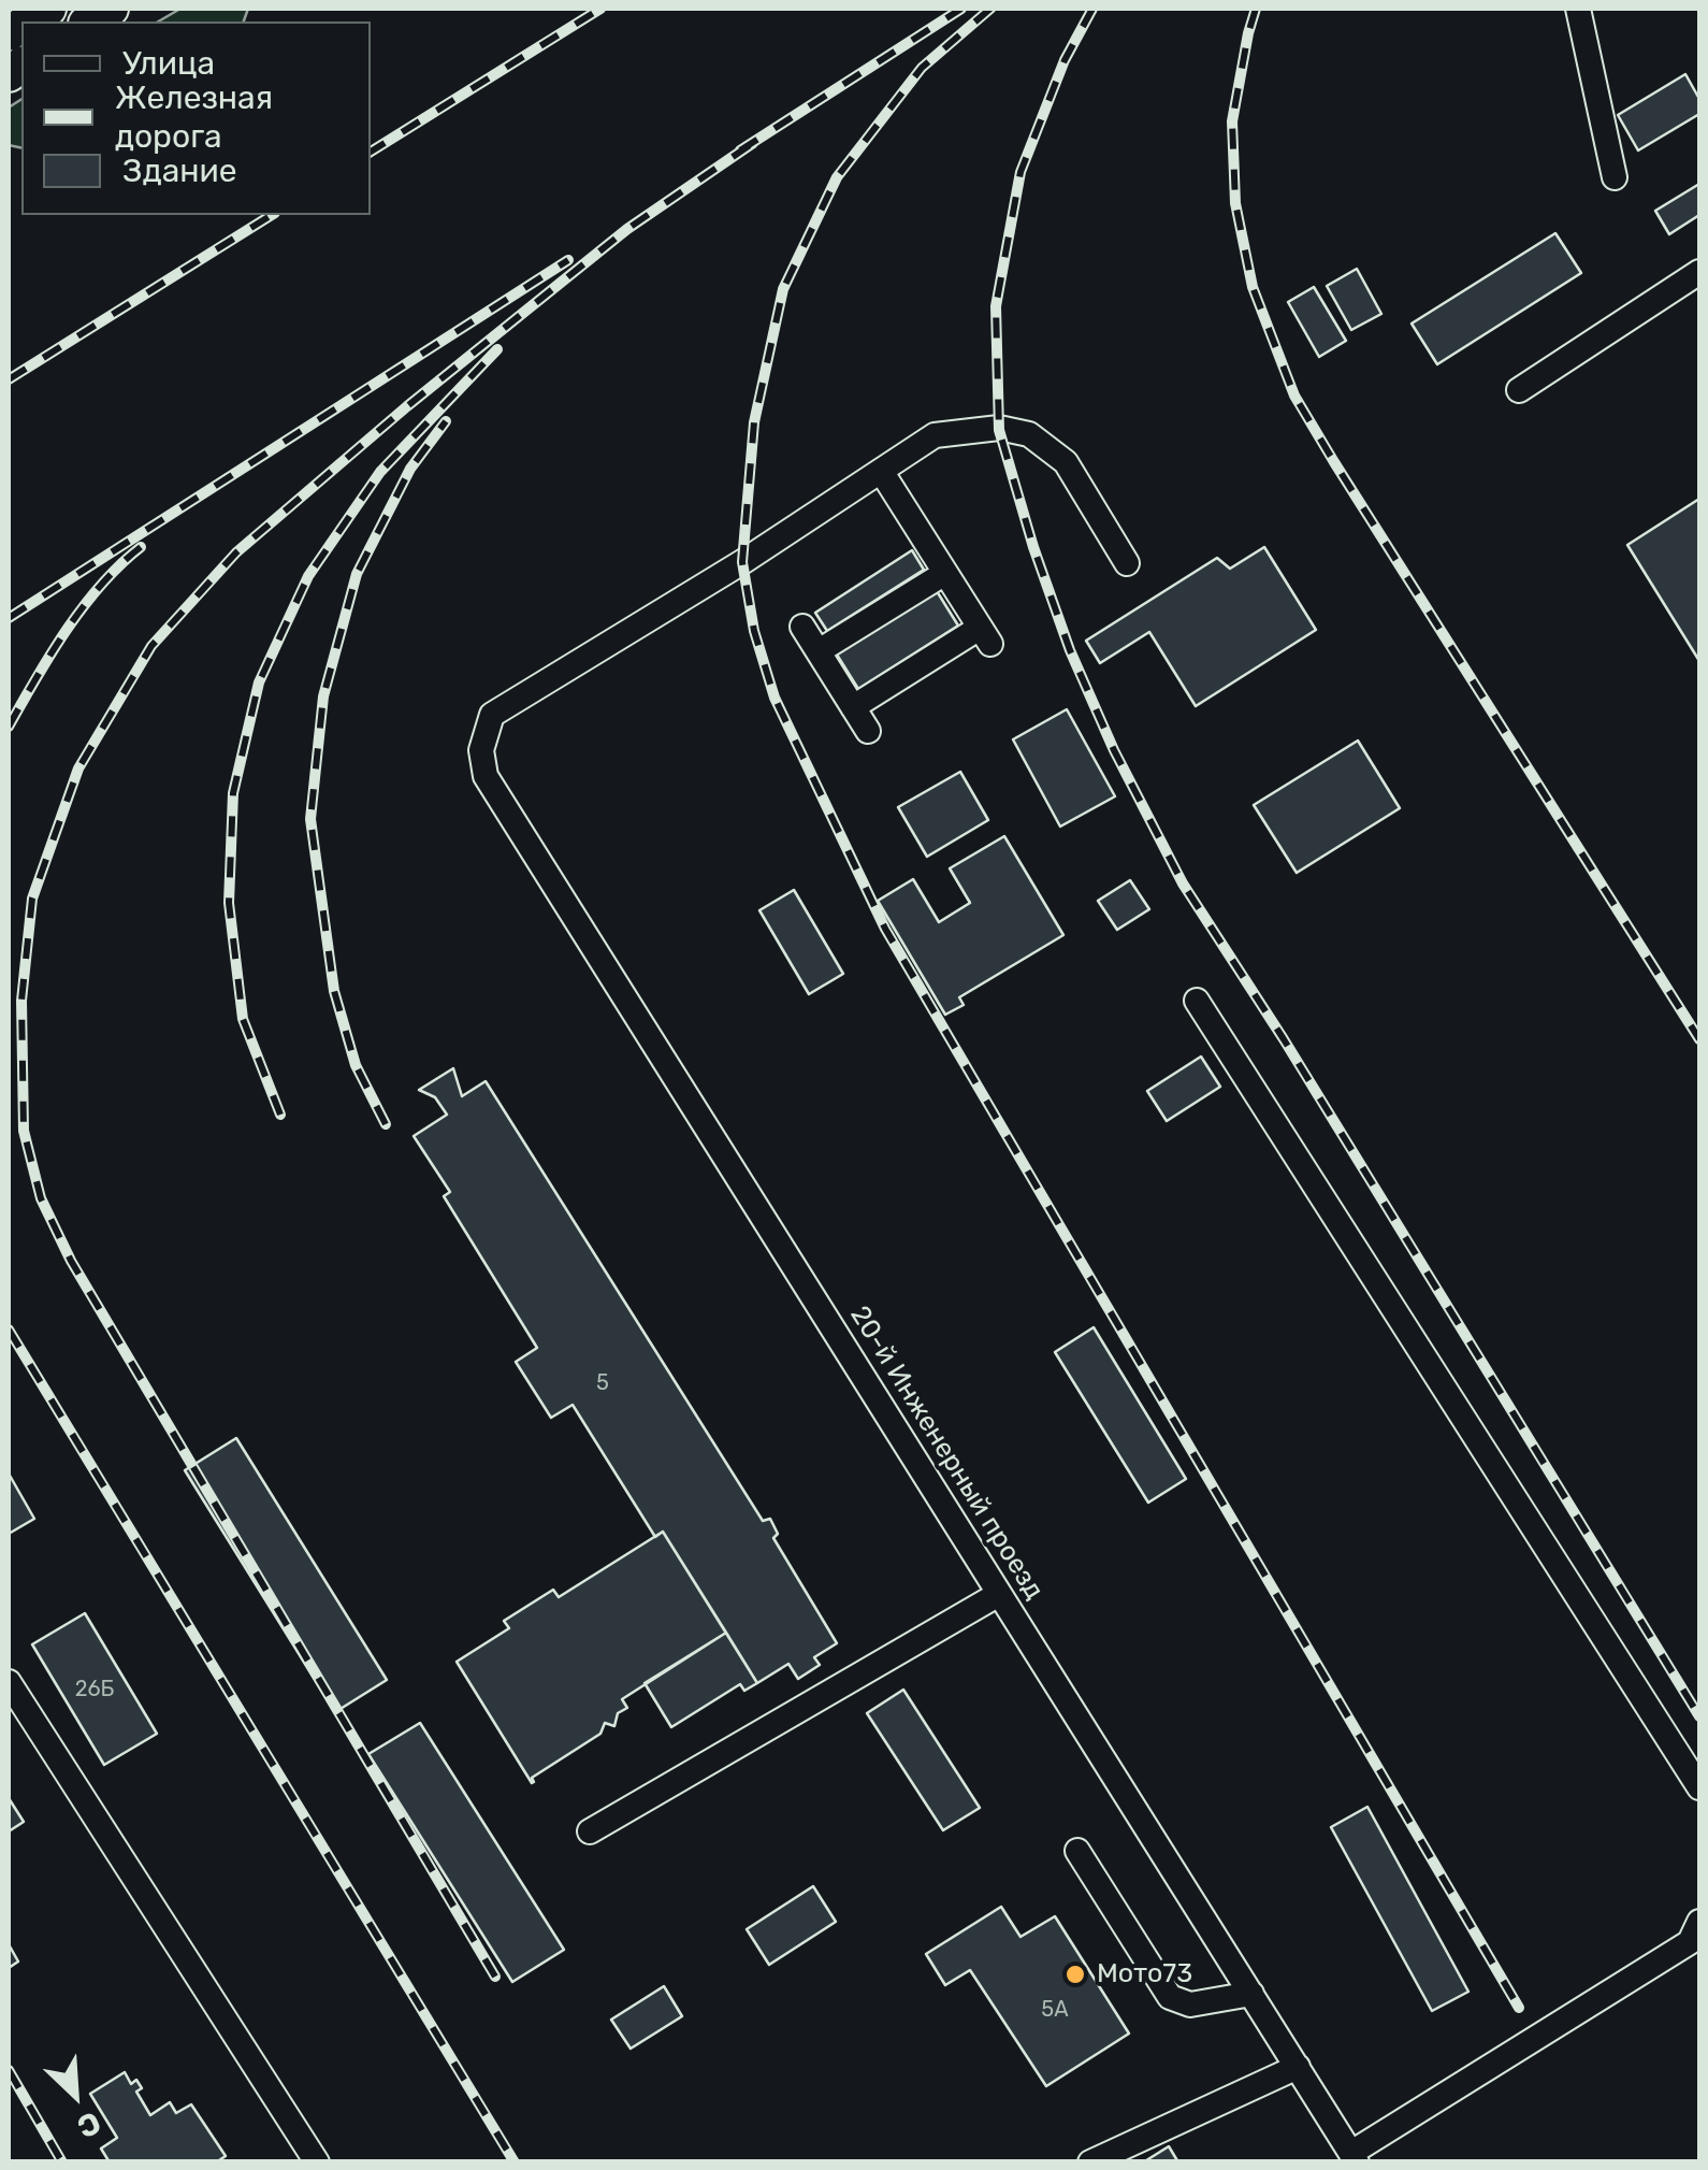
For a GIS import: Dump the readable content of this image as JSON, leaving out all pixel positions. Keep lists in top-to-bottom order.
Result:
{
  "streets": {
    "street": ["20-й Инженерный проезд"]
  },
  "places": ["Мото73"],
  "house_numbers": ["5", "26Б", "5А"],
  "legend": ["Улица", "Железная дорога", "Здание"],
  "north": "bottom right"
}
